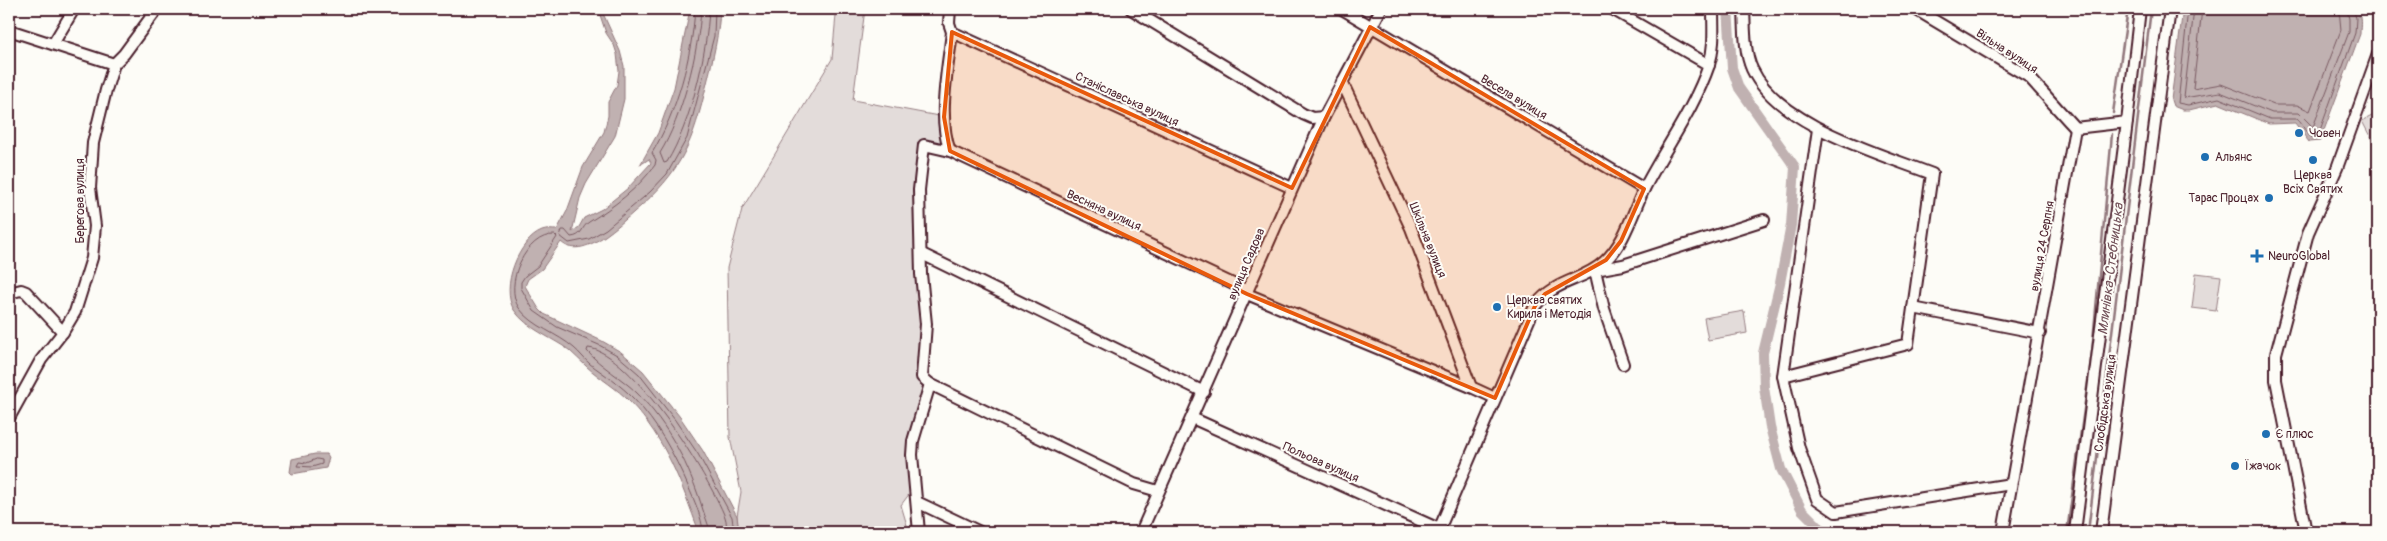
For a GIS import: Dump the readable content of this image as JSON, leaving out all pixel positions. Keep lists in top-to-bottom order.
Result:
{
  "streets": {
    "street": [
      "Вільна вулиця",
      "Весела вулиця",
      "Станіславська вулиця",
      "Берегова вулиця",
      "Весняна вулиця",
      "Шкільна вулиця",
      "вулиця 24 Серпня",
      "вулиця Садова",
      "Слобідська вулиця",
      "Польова вулиця"
    ]
  },
  "crossings": [
    ["Вільна вулиця", "вулиця 24 Серпня"],
    ["Весела вулиця", "вулиця Садова"],
    ["Станіславська вулиця", "вулиця Садова"],
    ["Весняна вулиця", "Шкільна вулиця"],
    ["Весняна вулиця", "вулиця Садова"],
    ["Шкільна вулиця", "вулиця Садова"],
    ["вулиця Садова", "Польова вулиця"]
  ],
  "water": ["Млинівка-Стебницька"],
  "places": {
    "other": [
      "Човен",
      "Альянс",
      "Церква Всіх Святих",
      "Тарас Процах",
      "Церква святих Кирила і Методія",
      "Є плюс",
      "Їжачок"
    ],
    "health": ["NeuroGlobal"]
  }
}
